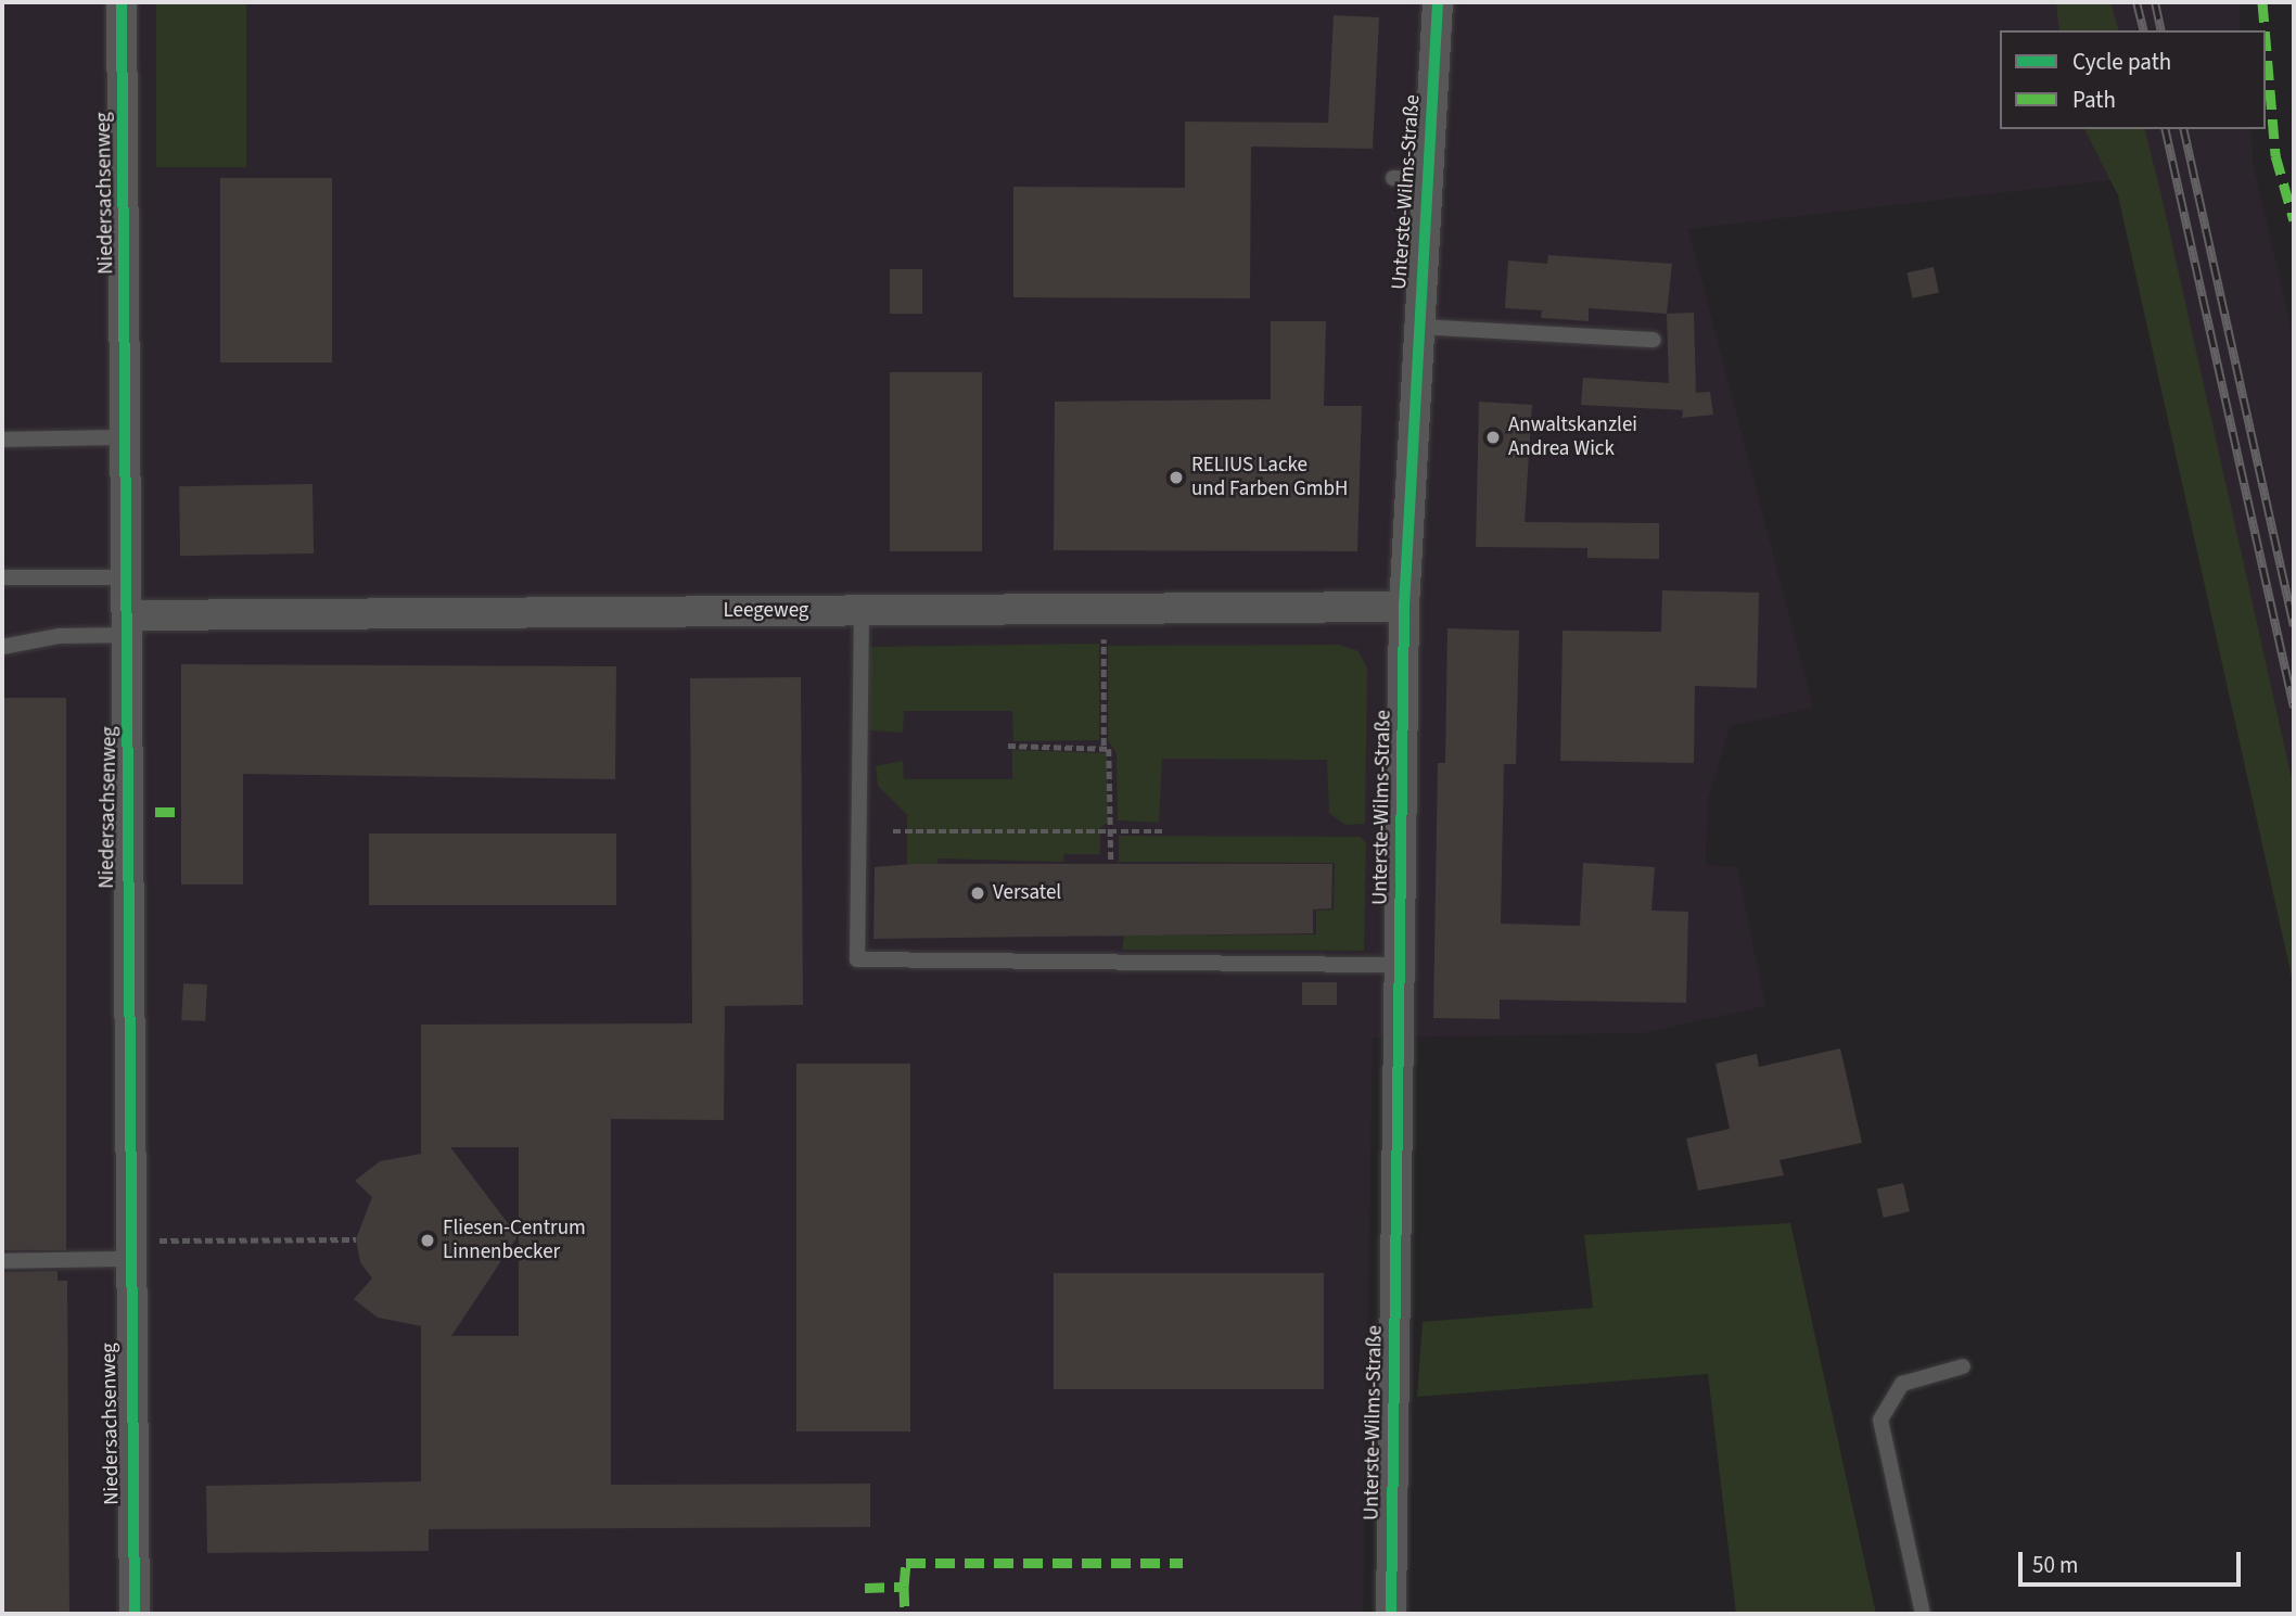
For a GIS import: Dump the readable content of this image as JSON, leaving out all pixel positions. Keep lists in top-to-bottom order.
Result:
{
  "streets": {
    "street": ["Unterste-Wilms-Straße", "Niedersachsenweg", "Leegeweg"]
  },
  "crossings": [
    ["Unterste-Wilms-Straße", "Leegeweg"],
    ["Niedersachsenweg", "Leegeweg"]
  ],
  "places": [
    "Anwaltskanzlei Andrea Wick",
    "RELIUS Lacke und Farben GmbH",
    "Versatel",
    "Fliesen-Centrum Linnenbecker"
  ],
  "legend": ["Cycle path", "Path"],
  "scale_bar": "50 m"
}
